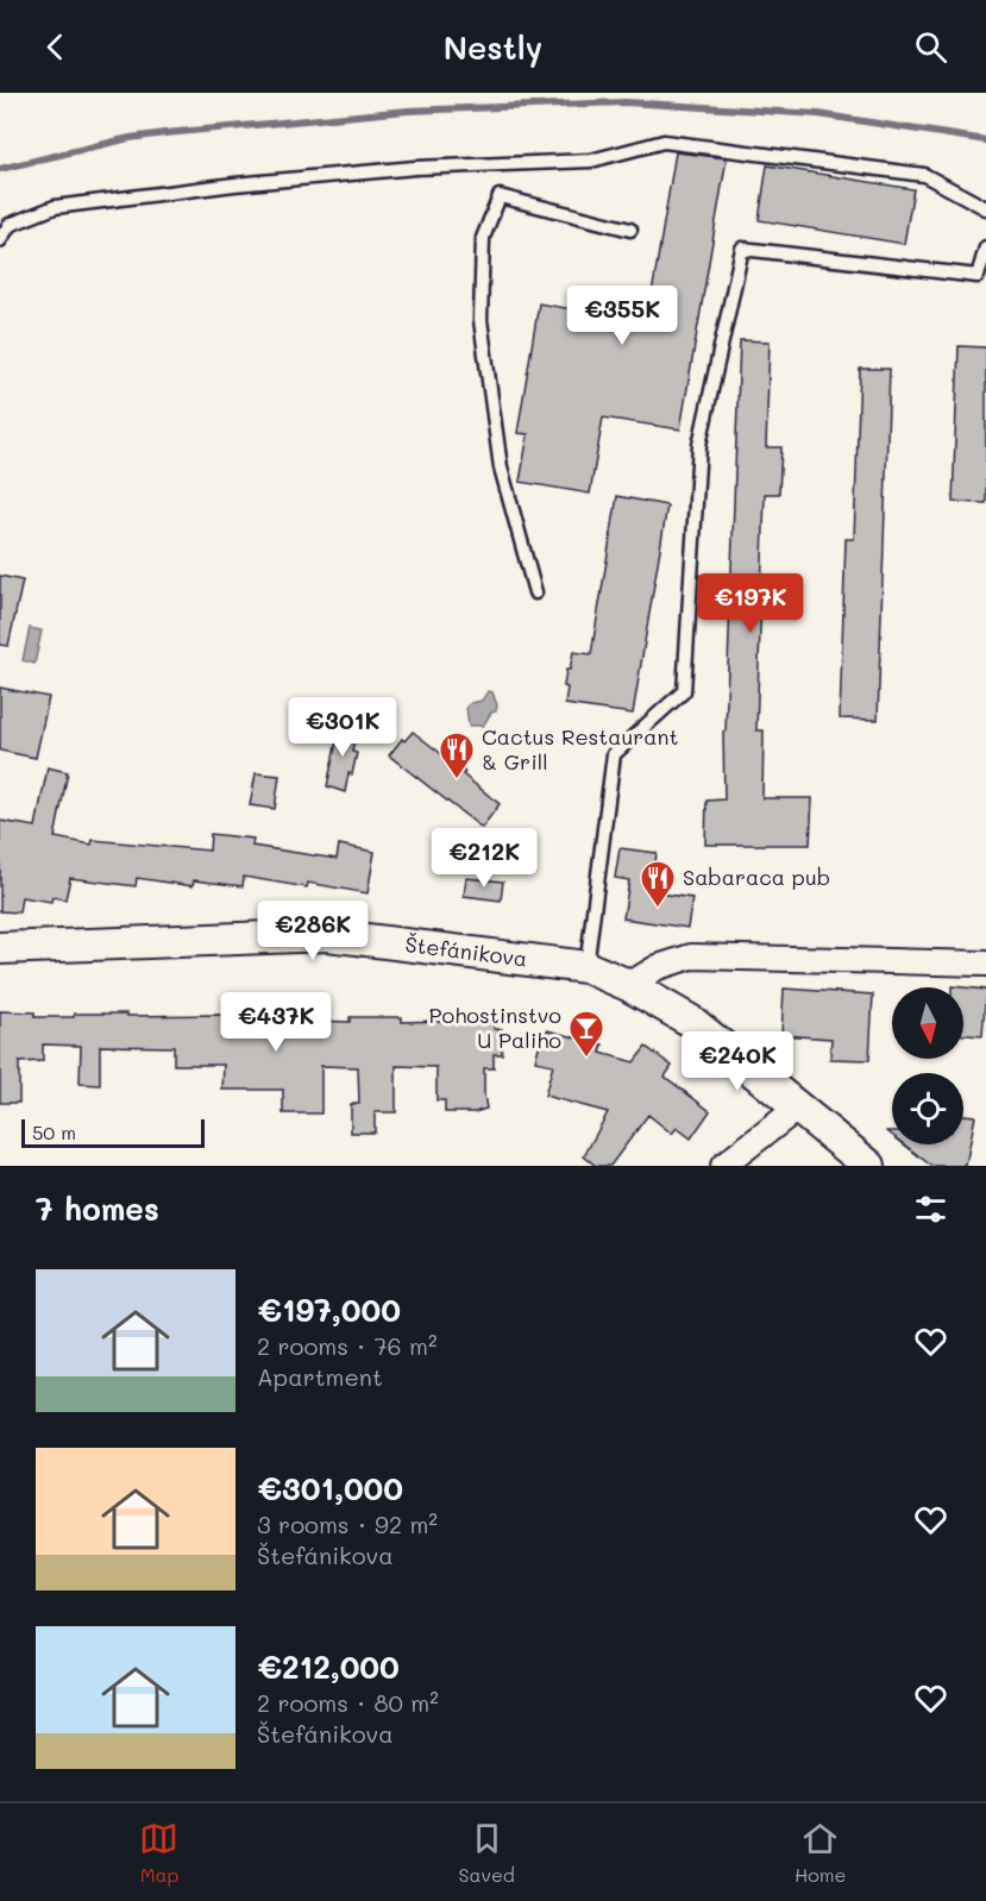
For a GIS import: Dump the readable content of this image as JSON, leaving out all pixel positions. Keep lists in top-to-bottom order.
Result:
{
  "streets": {
    "street": ["Štefánikova"]
  },
  "places": {
    "restaurant": ["Cactus Restaurant & Grill", "Sabaraca pub"],
    "bar": ["Pohostinstvo U Paliho"]
  },
  "scale_bar": "50 m",
  "north": "bottom",
  "page": {
    "header": "Nestly",
    "price": [
      "€355K",
      "€197K",
      "€301K",
      "€212K",
      "€286K",
      "€437K",
      "€240K"
    ],
    "scale": "50 m",
    "heading": "7 homes",
    "list": [
      {
        "name": "€197,000",
        "note": "2 rooms · 76 m² · Apartment"
      },
      {
        "name": "€301,000",
        "note": "3 rooms · 92 m² · Štefánikova"
      },
      {
        "name": "€212,000",
        "note": "2 rooms · 80 m² · Štefánikova"
      }
    ],
    "tabs": ["Map", "Saved", "Home"]
  }
}
